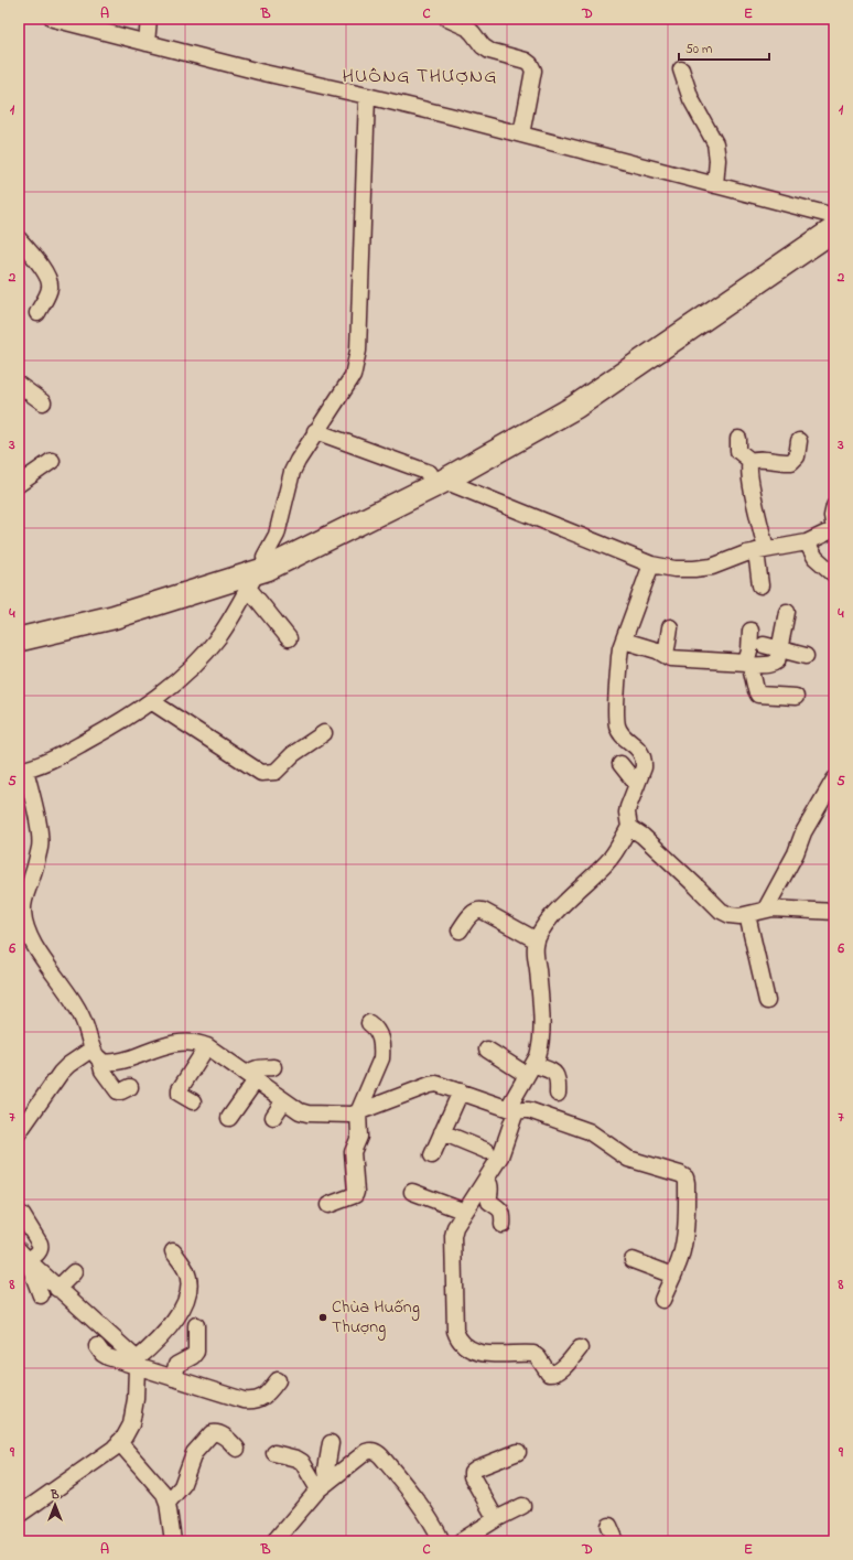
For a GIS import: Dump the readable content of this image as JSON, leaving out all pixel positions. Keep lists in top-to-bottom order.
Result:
{
  "districts": ["HUỐNG THƯỢNG"],
  "places": ["Chùa Huống Thượng"],
  "scale_bar": "50 m",
  "north": "top",
  "grid": {
    "columns": [
      "A",
      "B",
      "C",
      "D",
      "E"
    ],
    "rows": [
      "1",
      "2",
      "3",
      "4",
      "5",
      "6",
      "7",
      "8",
      "9"
    ]
  }
}
